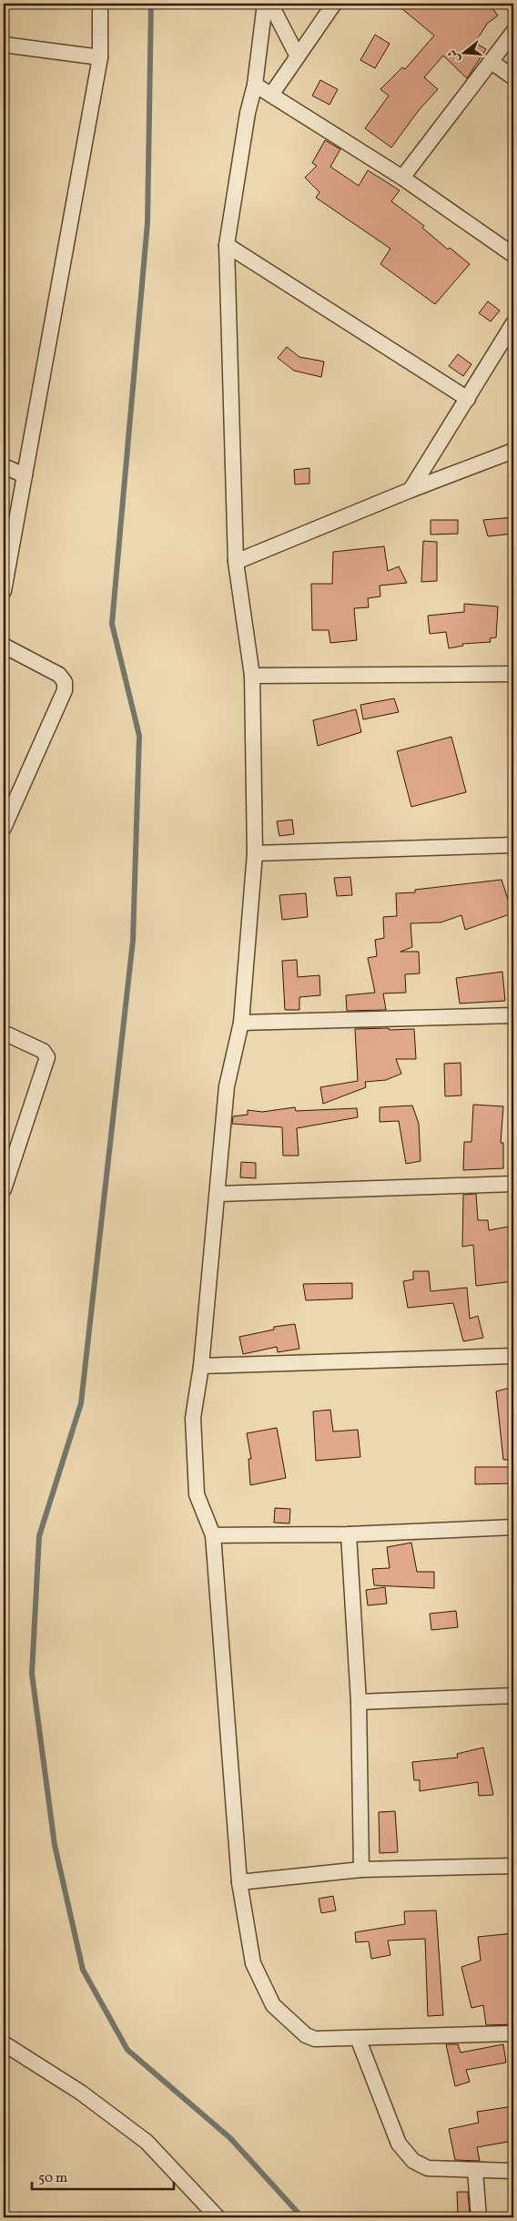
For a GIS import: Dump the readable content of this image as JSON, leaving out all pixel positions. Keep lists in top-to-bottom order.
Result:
{
  "scale_bar": "50 m",
  "north": "left"
}
